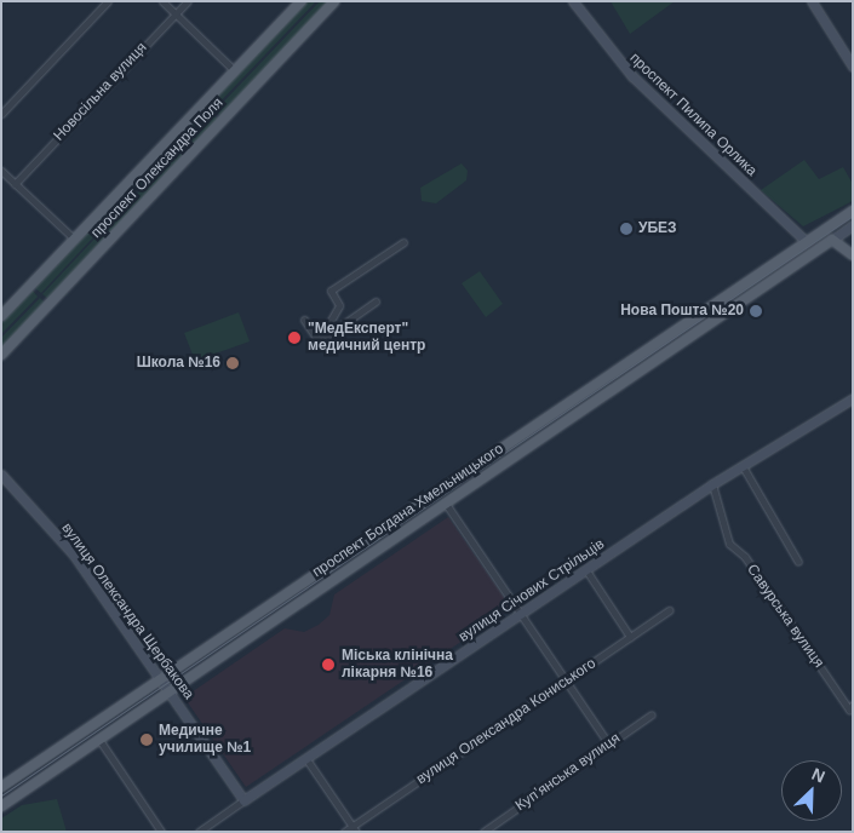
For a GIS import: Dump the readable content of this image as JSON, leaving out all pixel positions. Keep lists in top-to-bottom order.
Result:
{
  "streets": {
    "main road": ["проспект Олександра Поля", "проспект Богдана Хмельницького"],
    "street": [
      "Новосільна вулиця",
      "проспект Пилипа Орлика",
      "вулиця Січових Стрільців",
      "вулиця Олександра Щербакова",
      "Савурська вулиця",
      "вулиця Олександра Кониського",
      "Купʼянська вулиця"
    ]
  },
  "crossings": [
    ["проспект Пилипа Орлика", "проспект Богдана Хмельницького"],
    ["проспект Богдана Хмельницького", "вулиця Олександра Щербакова"],
    ["вулиця Січових Стрільців", "вулиця Олександра Щербакова"],
    ["вулиця Січових Стрільців", "Савурська вулиця"]
  ],
  "places": [
    "УБЕЗ",
    "Нова Пошта №20",
    "\"МедЕксперт\" медичний центр",
    "Школа №16",
    "Міська клінічна лікарня №16",
    "Медичне училище №1"
  ],
  "north": "top right"
}
